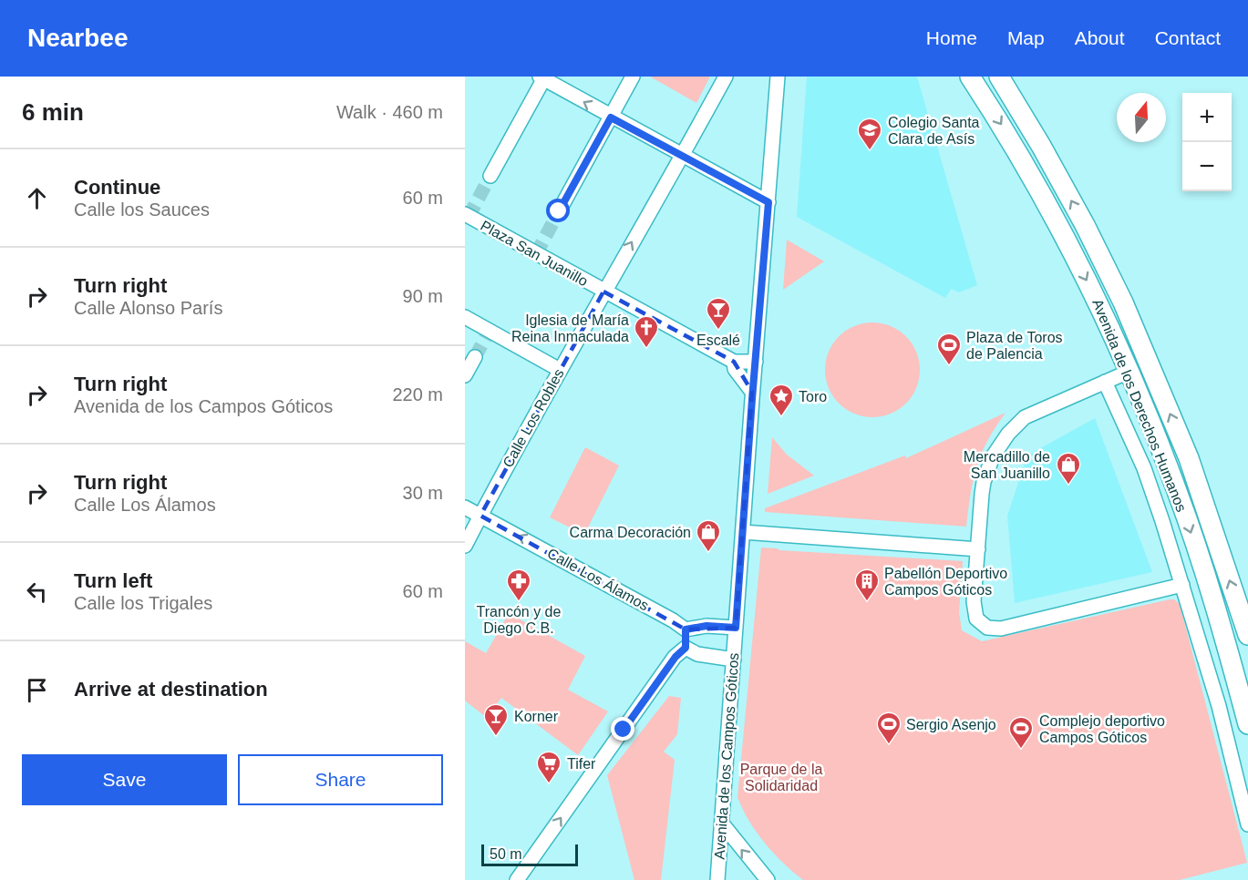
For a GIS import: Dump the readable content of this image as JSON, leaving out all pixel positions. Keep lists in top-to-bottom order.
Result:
{
  "streets": {
    "main road": ["Avenida de los Derechos Humanos"],
    "street": [
      "Plaza San Juanillo",
      "Calle Los Robles",
      "Calle Los Álamos",
      "Avenida de los Campos Góticos"
    ]
  },
  "crossings": [
    ["Plaza San Juanillo", "Calle Los Robles"],
    ["Calle Los Robles", "Calle Los Álamos"]
  ],
  "one_way": ["Calle Los Álamos"],
  "parks": ["Parque de la Solidaridad"],
  "places": {
    "school or university": ["Colegio Santa Clara de Asís"],
    "bar": ["Escalé", "Korner"],
    "church": ["Iglesia de María Reina Inmaculada"],
    "sports": ["Plaza de Toros de Palencia", "Sergio Asenjo", "Complejo deportivo Campos Góticos"],
    "place": ["Toro"],
    "shop": ["Mercadillo de San Juanillo", "Carma Decoración"],
    "pharmacy": ["Trancón y de Diego C.B."],
    "building": ["Pabellón Deportivo Campos Góticos"],
    "supermarket": ["Tifer"]
  },
  "scale_bar": "50 m",
  "north": "top",
  "page": {
    "header": "Nearbee",
    "nav": [
      "Home",
      "Map",
      "About",
      "Contact"
    ],
    "heading": ["6 min", "Walk · 460 m"],
    "map_buttons": ["+", "−"],
    "list": [
      ["Continue", "Calle los Sauces", "60 m"],
      ["Turn right", "Calle Alonso París", "90 m"],
      ["Turn right", "Avenida de los Campos Góticos", "220 m"],
      ["Turn right", "Calle Los Álamos", "30 m"],
      ["Turn left", "Calle los Trigales", "60 m"],
      "Arrive at destination"
    ],
    "buttons": ["Save", "Share"],
    "scale": "50 m"
  }
}
